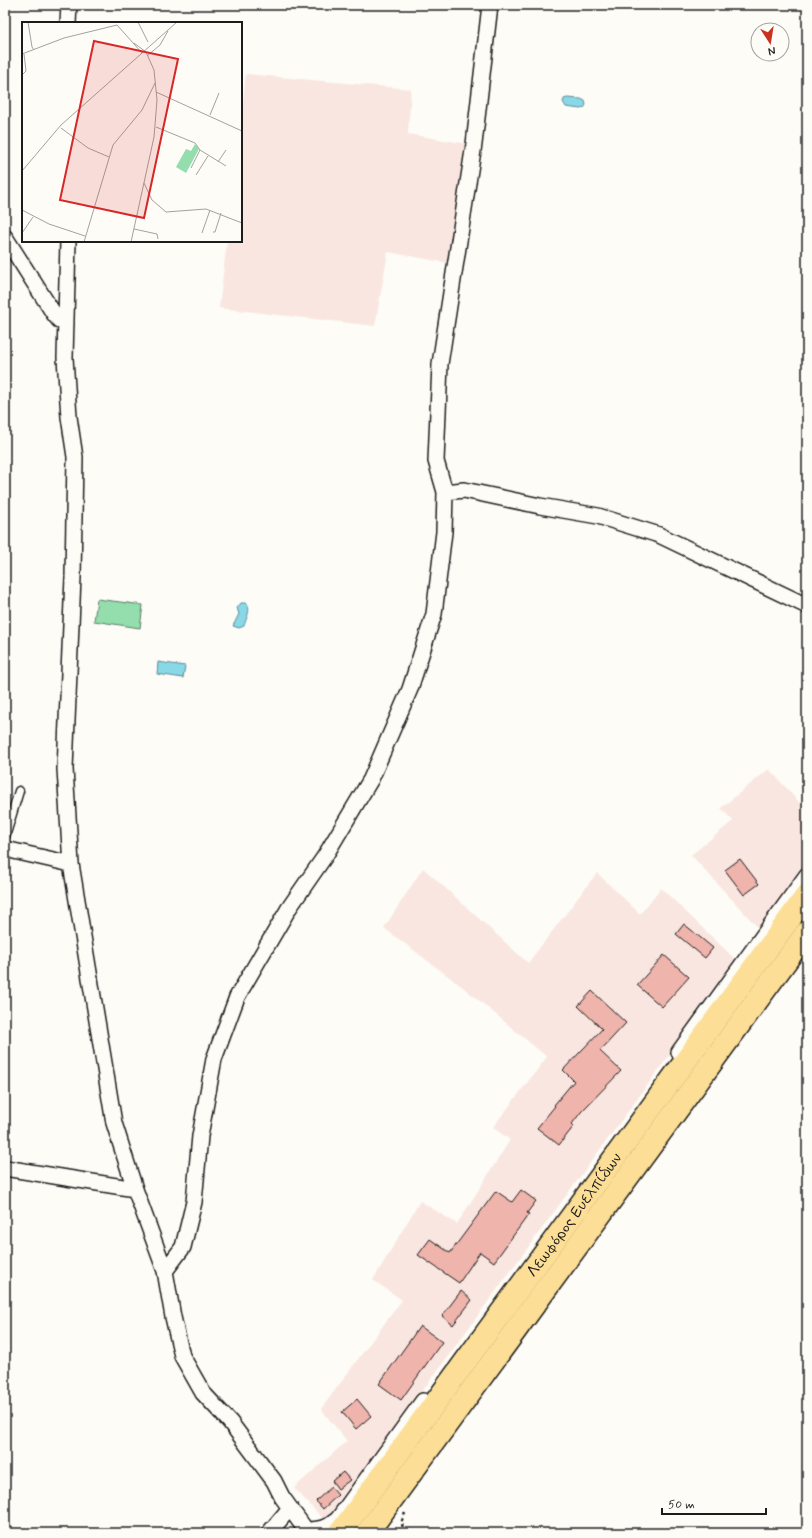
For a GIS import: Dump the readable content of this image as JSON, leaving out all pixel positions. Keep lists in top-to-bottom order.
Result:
{
  "streets": {
    "main road": ["Λεωφόρος Ευελπίδων"]
  },
  "scale_bar": "50 m",
  "north": "bottom"
}
